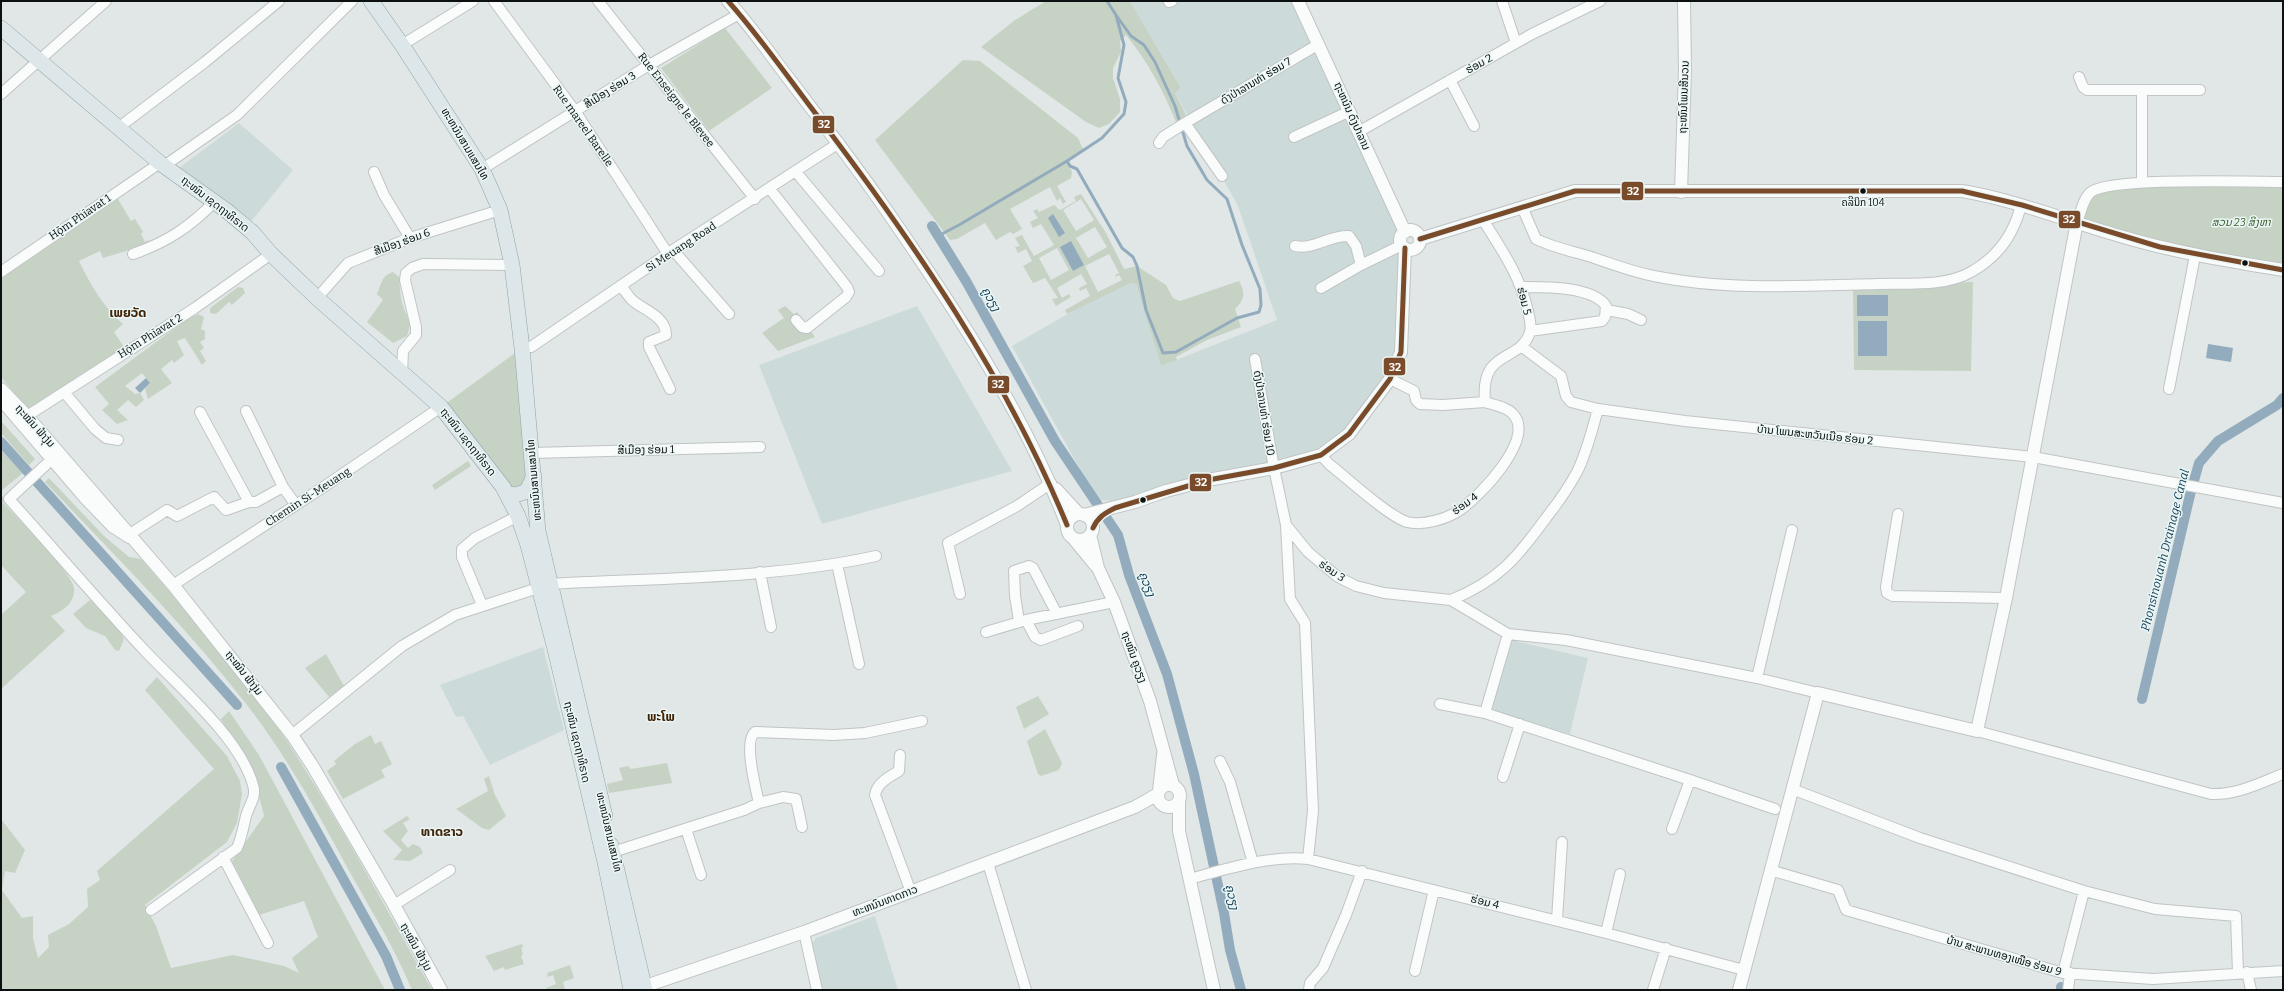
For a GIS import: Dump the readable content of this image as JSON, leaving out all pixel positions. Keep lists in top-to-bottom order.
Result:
{
  "streets": {
    "main road": ["ທະຫນົນສາມແສນໄທ", "ຖະໜົນ ເຊດຖາທິຣາດ"],
    "street": [
      "ຮ່ອມ 2",
      "ດົງປ່າລານທ່າ ຮ່ອມ 7",
      "ສີເມືອງ ຮ່ອມ 3",
      "ຖະໜົນໂພນສີນວນ",
      "Rue Enseigne le Blevee",
      "ຖະຫນົນ ດົງປາລານ",
      "Rue mareel Barelle",
      "Hǭm Phīavat 1",
      "ສີເມືອງ ຮ່ອມ 6",
      "Si Meuang Road",
      "ຮ່ອມ 5",
      "Hǭm Phīavat 2",
      "ດົງປ່າລານທ່າ ຮ່ອມ 10",
      "ຖະໝົນ ຟ້າງຸ່ມ",
      "ບ້ານ ໂພນສະຫວັນເນືອ ຮ່ອມ 2",
      "ສີເມືອງ ຮ່ອມ 1",
      "Chemin Si-Meuang",
      "ຮ່ອມ 4",
      "ຮ່ອມ 3",
      "ຖະໜົນ ຄູວຽງ",
      "ທະຫນົນທາດກາວ",
      "ບ້ານ ສະພານທອງເໜືອ ຮ່ອມ 9"
    ]
  },
  "crossings": [
    ["ຮ່ອມ 2", "ຖະຫນົນ ດົງປາລານ"],
    ["ດົງປ່າລານທ່າ ຮ່ອມ 7", "ຖະຫນົນ ດົງປາລານ"],
    ["ສີເມືອງ ຮ່ອມ 3", "Rue Enseigne le Blevee"],
    ["ສີເມືອງ ຮ່ອມ 3", "Rue mareel Barelle"],
    ["ສີເມືອງ ຮ່ອມ 3", "ທະຫນົນສາມແສນໄທ"],
    ["ສີເມືອງ ຮ່ອມ 3", "ຖະໜົນ ຄູວຽງ"],
    ["Rue Enseigne le Blevee", "Si Meuang Road"],
    ["Rue mareel Barelle", "Si Meuang Road"],
    ["ທະຫນົນສາມແສນໄທ", "ຖະໜົນ ເຊດຖາທິຣາດ"],
    ["ທະຫນົນສາມແສນໄທ", "ສີເມືອງ ຮ່ອມ 6"],
    ["ທະຫນົນສາມແສນໄທ", "Si Meuang Road"],
    ["ທະຫນົນສາມແສນໄທ", "ສີເມືອງ ຮ່ອມ 1"],
    ["ທະຫນົນສາມແສນໄທ", "ທະຫນົນທາດກາວ"],
    ["ຖະໜົນ ເຊດຖາທິຣາດ", "Hǭm Phīavat 1"],
    ["ຖະໜົນ ເຊດຖາທິຣາດ", "ສີເມືອງ ຮ່ອມ 6"],
    ["ຖະໜົນ ເຊດຖາທິຣາດ", "Hǭm Phīavat 2"],
    ["ຖະໜົນ ເຊດຖາທິຣາດ", "Chemin Si-Meuang"],
    ["ຖະໜົນ ເຊດຖາທິຣາດ", "ທະຫນົນທາດກາວ"],
    ["Si Meuang Road", "ຖະໜົນ ຄູວຽງ"],
    ["ຮ່ອມ 5", "ບ້ານ ໂພນສະຫວັນເນືອ ຮ່ອມ 2"],
    ["ຮ່ອມ 5", "ຮ່ອມ 4"],
    ["Hǭm Phīavat 2", "ຖະໝົນ ຟ້າງຸ່ມ"],
    ["ດົງປ່າລານທ່າ ຮ່ອມ 10", "ຮ່ອມ 3"],
    ["ຖະໝົນ ຟ້າງຸ່ມ", "Chemin Si-Meuang"],
    ["ຖະໜົນ ຄູວຽງ", "ທະຫນົນທາດກາວ"]
  ],
  "districts": ["ເພຍວັດ", "ພະໂພ", "ທາດຂາວ"],
  "water": ["ຄູວຽງ", "Phonsinouanh Drainage Canal"],
  "parks": ["ສວນ 23 ສິງຫາ"],
  "places": ["ຄລີນິກ 104"],
  "lines": ["transit line 32"]
}
